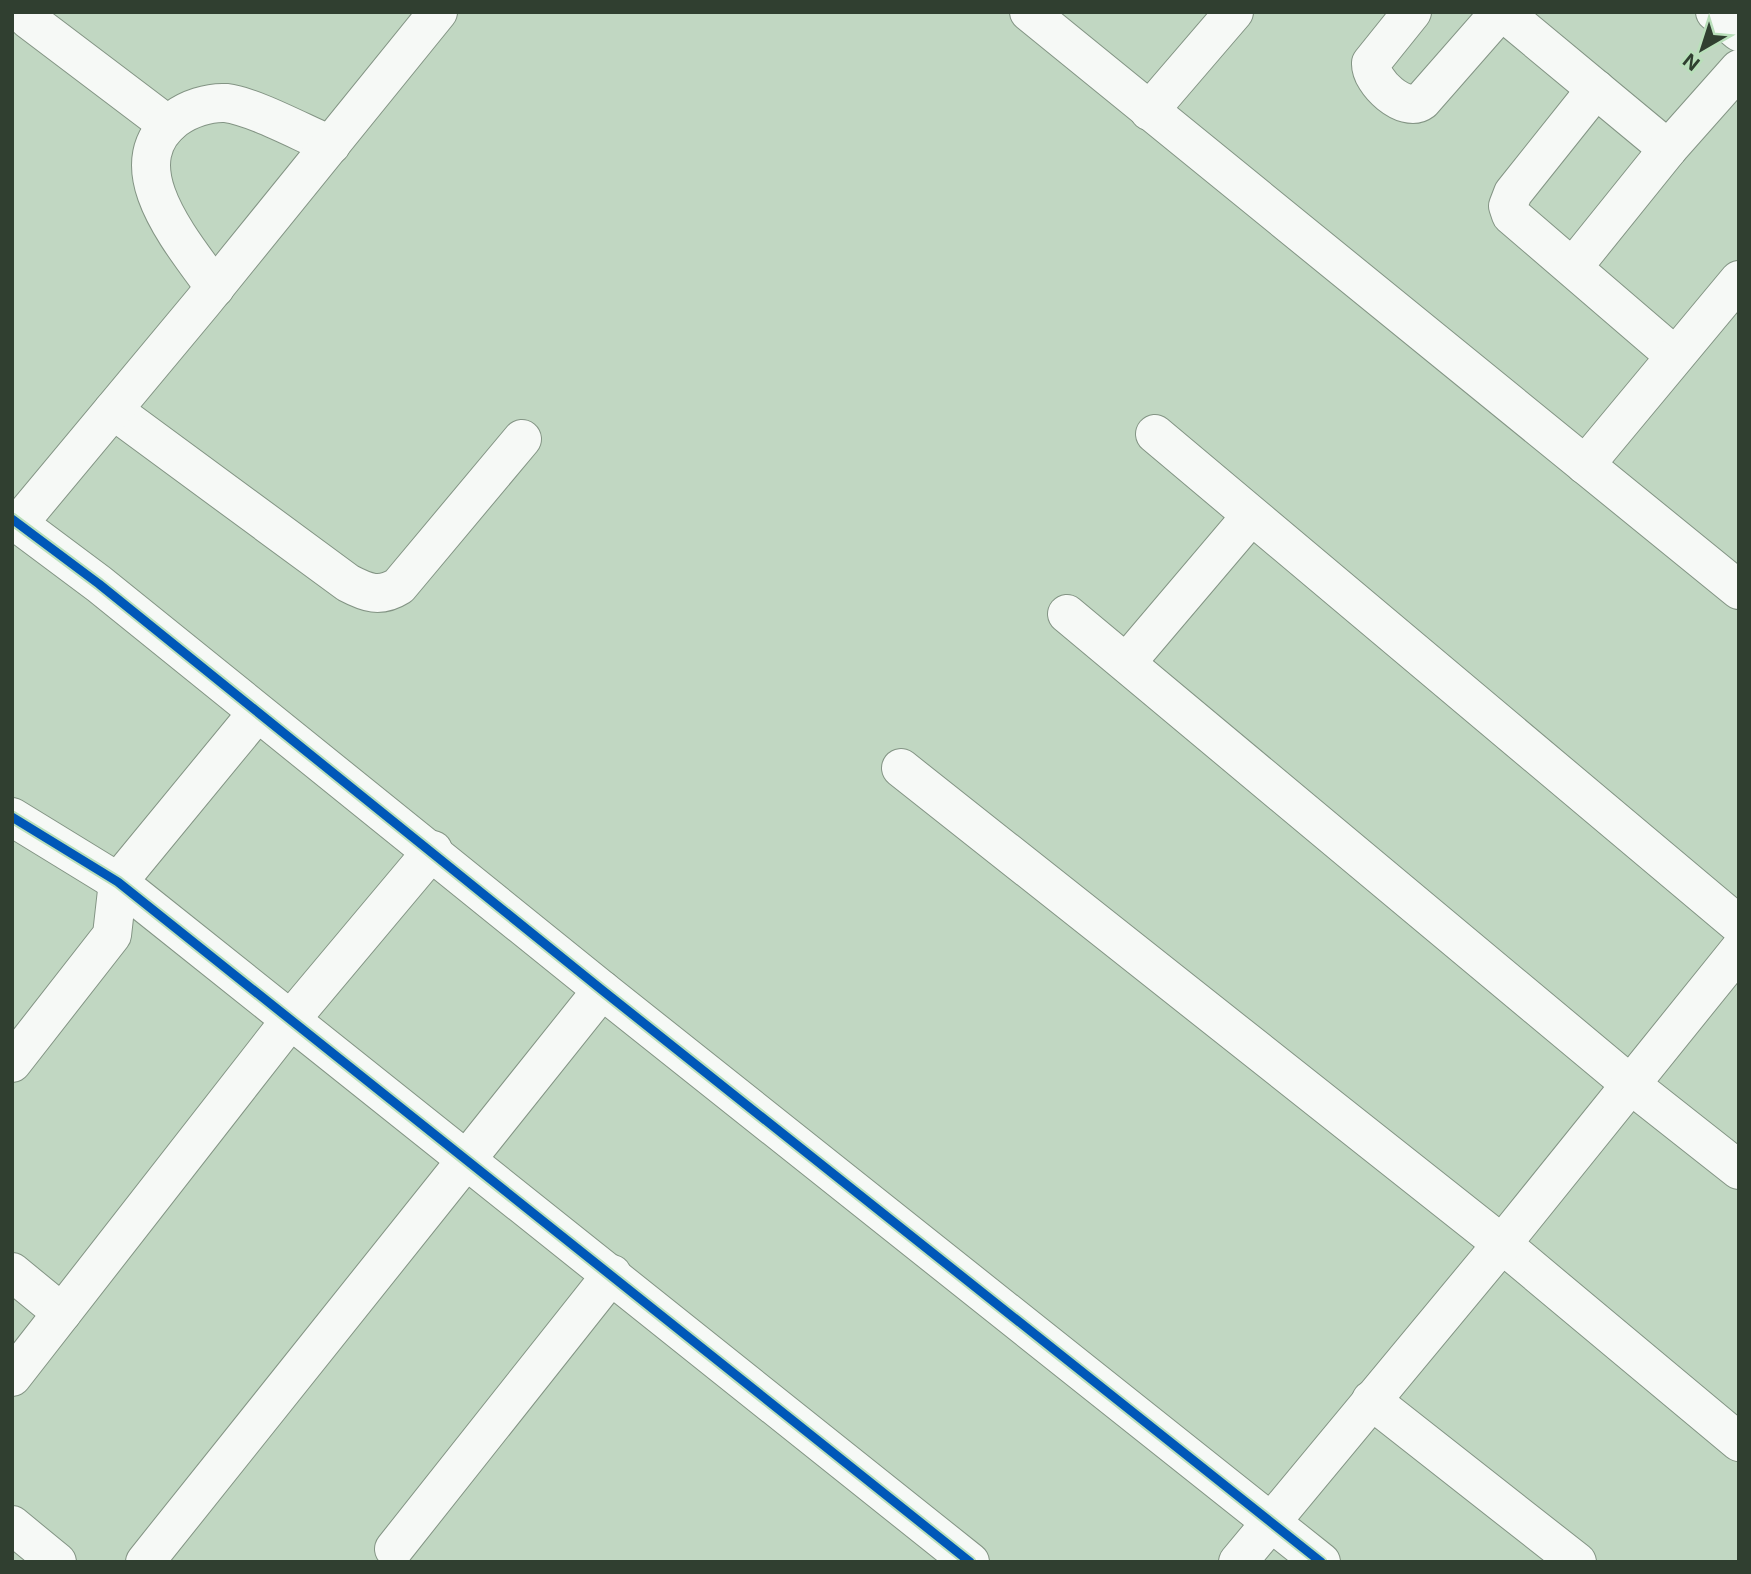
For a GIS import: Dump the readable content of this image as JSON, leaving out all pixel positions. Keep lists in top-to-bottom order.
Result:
{
  "north": "bottom left"
}
